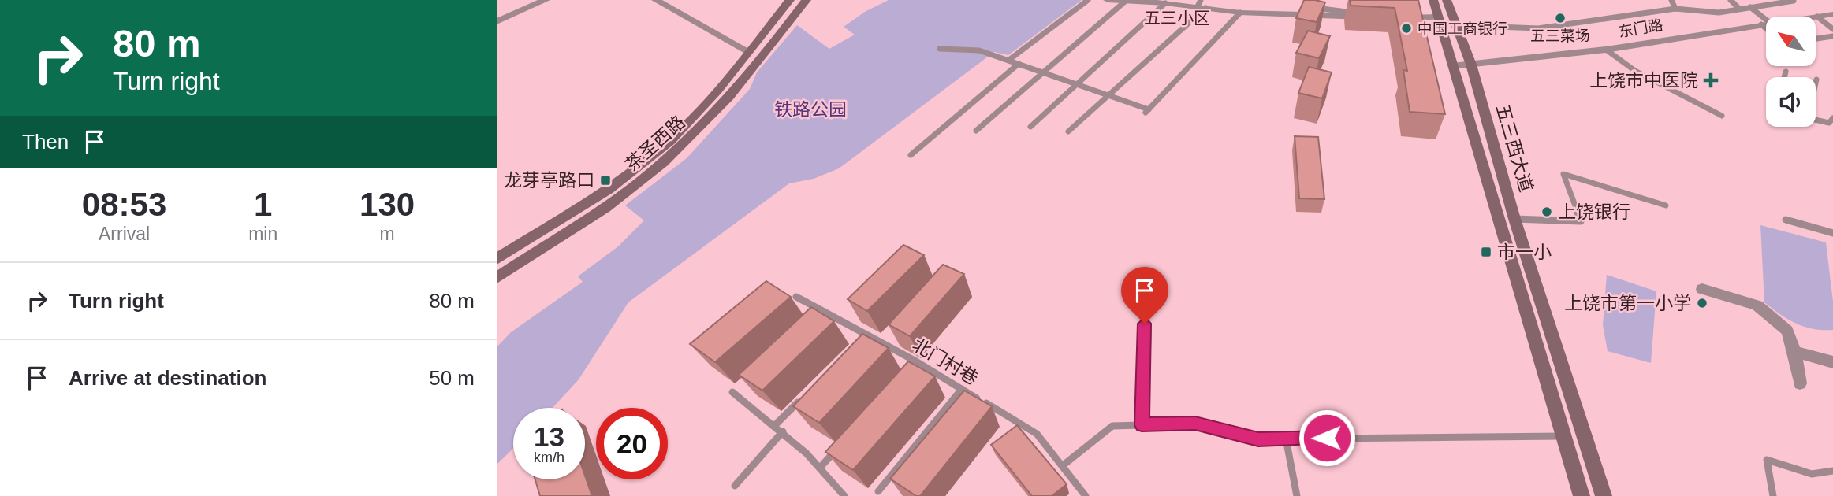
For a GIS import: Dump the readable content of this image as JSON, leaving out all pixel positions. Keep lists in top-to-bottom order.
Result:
{
  "streets": {
    "main road": ["茶圣西路", "五三西大道"],
    "street": ["东门路"],
    "lane": ["北门村巷"]
  },
  "crossings": [
    ["东门路", "五三西大道"]
  ],
  "districts": ["五三小区"],
  "parks": ["铁路公园"],
  "places": {
    "other": [
      "五三菜场",
      "中国工商银行",
      "上饶银行",
      "上饶市第一小学"
    ],
    "health": ["上饶市中医院"],
    "transit": ["龙芽亭路口", "市一小"]
  },
  "north": "top left",
  "page": {
    "turn": ["80 m", "Turn right"],
    "then": "Then",
    "eta": [
      "08:53",
      "Arrival",
      "1",
      "min",
      "130",
      "m"
    ],
    "list": [
      {
        "name": "Turn right",
        "value": "80 m"
      },
      {
        "name": "Arrive at destination",
        "value": "50 m"
      }
    ],
    "speed": "13 km/h",
    "limit": "20"
  }
}
